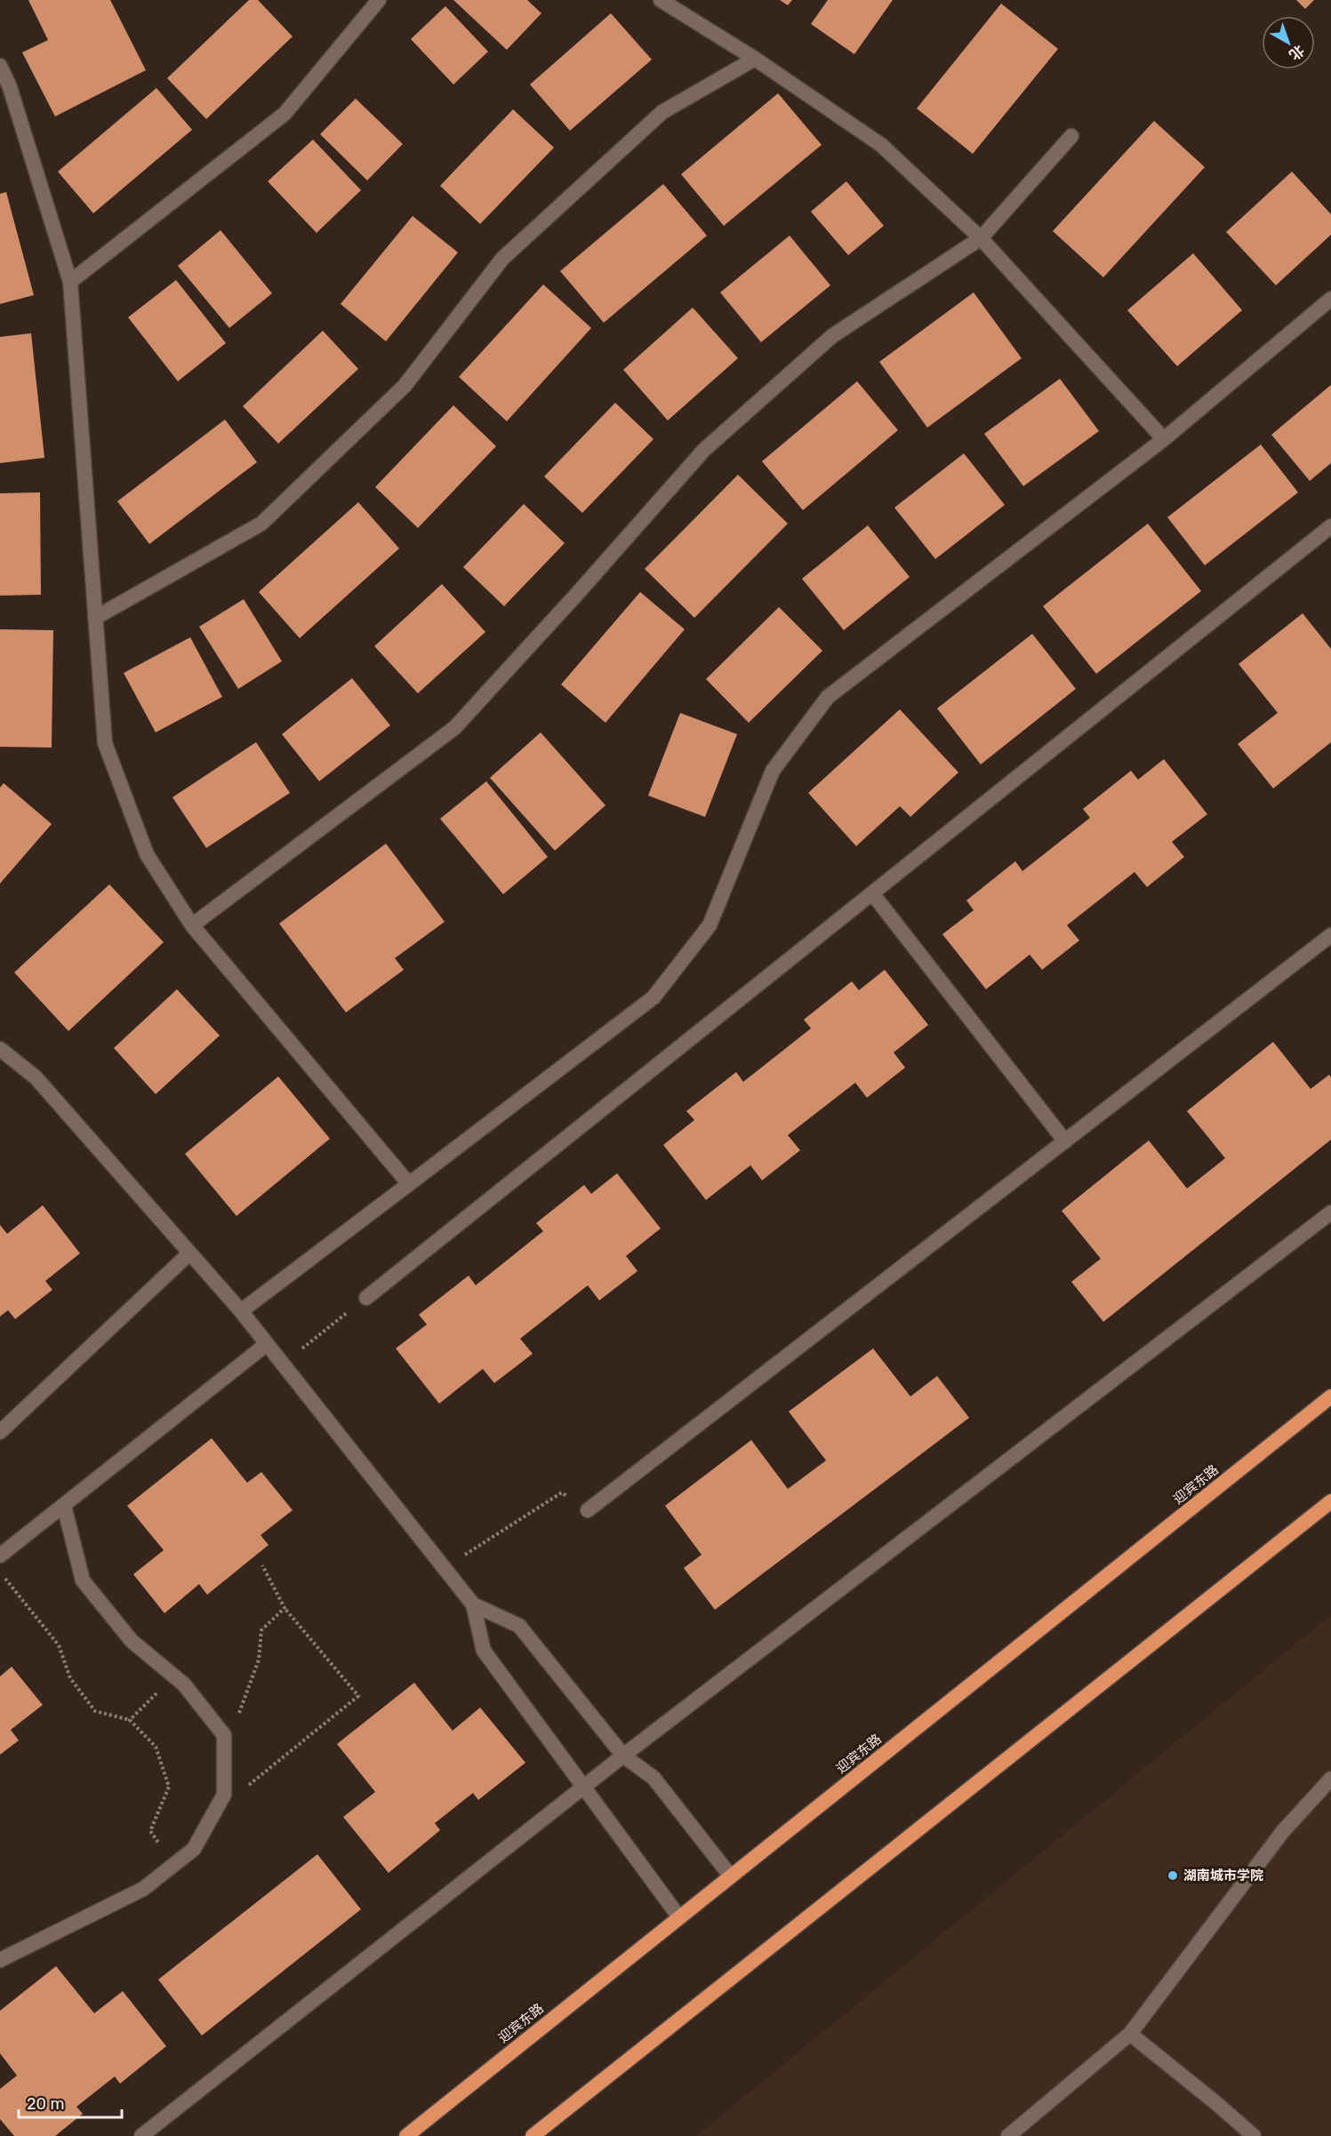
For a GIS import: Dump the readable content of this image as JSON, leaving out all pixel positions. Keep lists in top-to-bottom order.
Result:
{
  "streets": {
    "highway": ["迎宾东路"]
  },
  "places": ["湖南城市学院"],
  "scale_bar": "20 m",
  "north": "bottom right"
}
